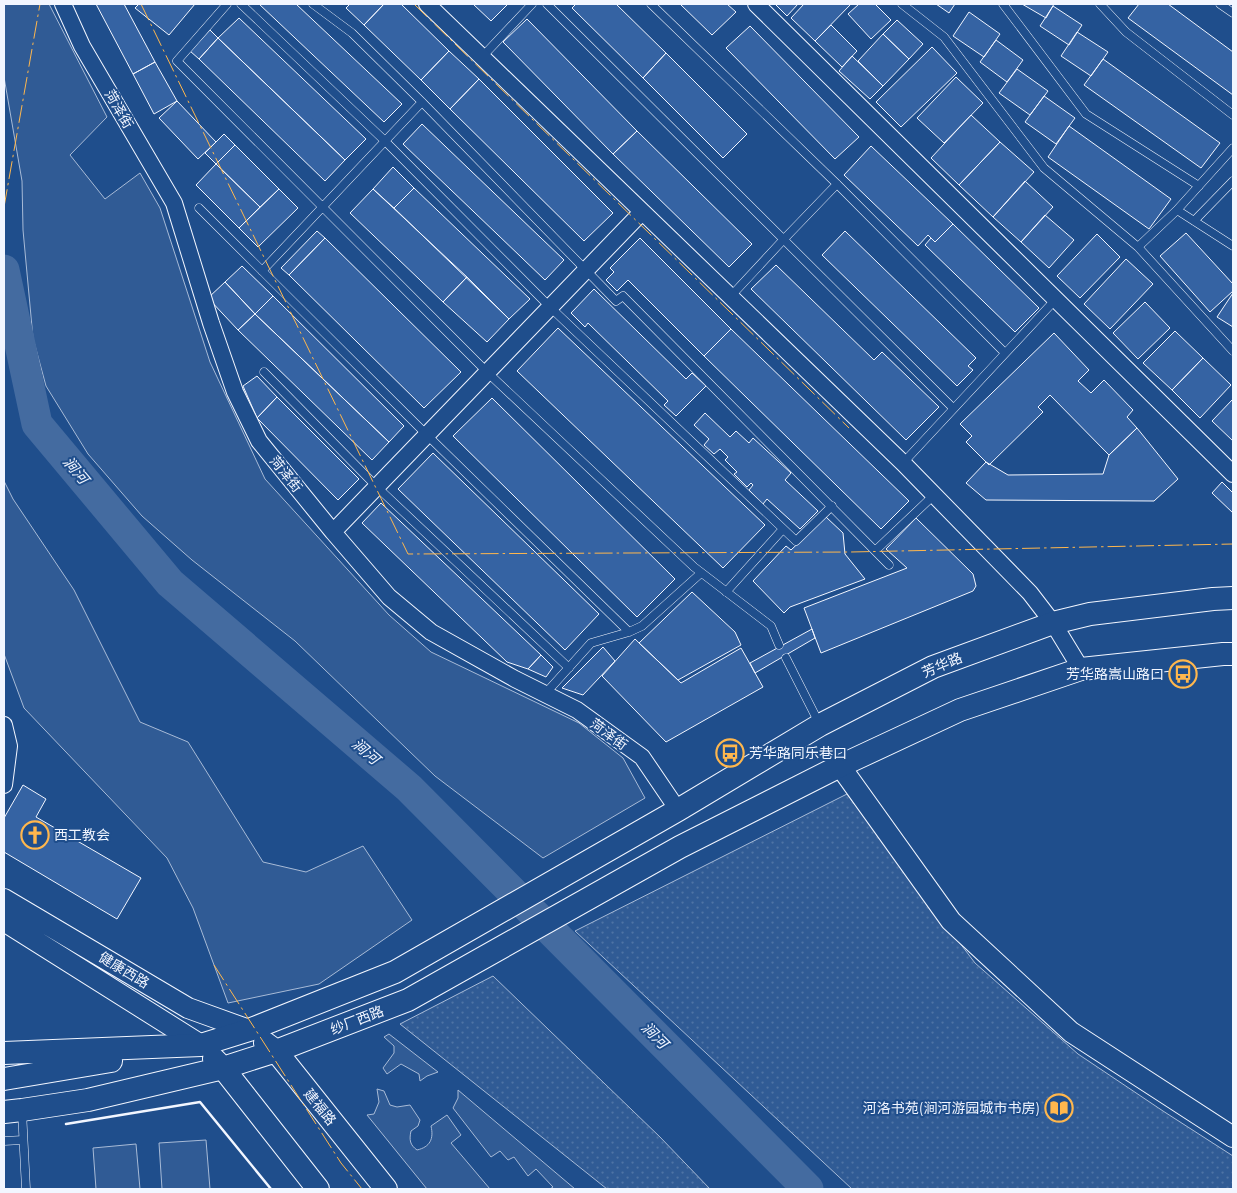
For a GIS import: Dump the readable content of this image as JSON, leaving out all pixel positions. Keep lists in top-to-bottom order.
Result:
{
  "streets": {
    "main road": ["芳华路", "纱厂西路", "建福路"],
    "street": ["菏泽街", "健康西路"]
  },
  "crossings": [
    ["菏泽街", "芳华路"],
    ["健康西路", "建福路"],
    ["纱厂西路", "建福路"]
  ],
  "water": ["涧河"],
  "places": {
    "bus stop": ["芳华路嵩山路口", "芳华路同乐巷口"],
    "church": ["西工教会"],
    "library": ["河洛书苑(涧河游园城市书房)"]
  }
}
